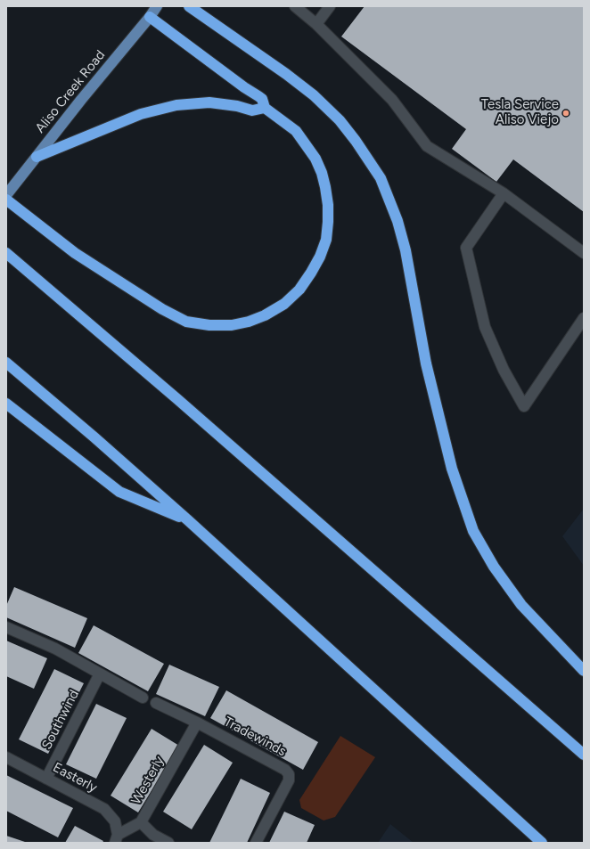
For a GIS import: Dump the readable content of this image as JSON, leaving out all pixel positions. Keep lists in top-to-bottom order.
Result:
{
  "streets": {
    "main road": ["Aliso Creek Road"],
    "street": [
      "Southwind",
      "Tradewinds",
      "Easterly",
      "Westerly"
    ]
  },
  "crossings": [
    ["Southwind", "Easterly"],
    ["Tradewinds", "Westerly"],
    ["Easterly", "Westerly"]
  ],
  "places": ["Tesla Service Aliso Viejo"]
}
